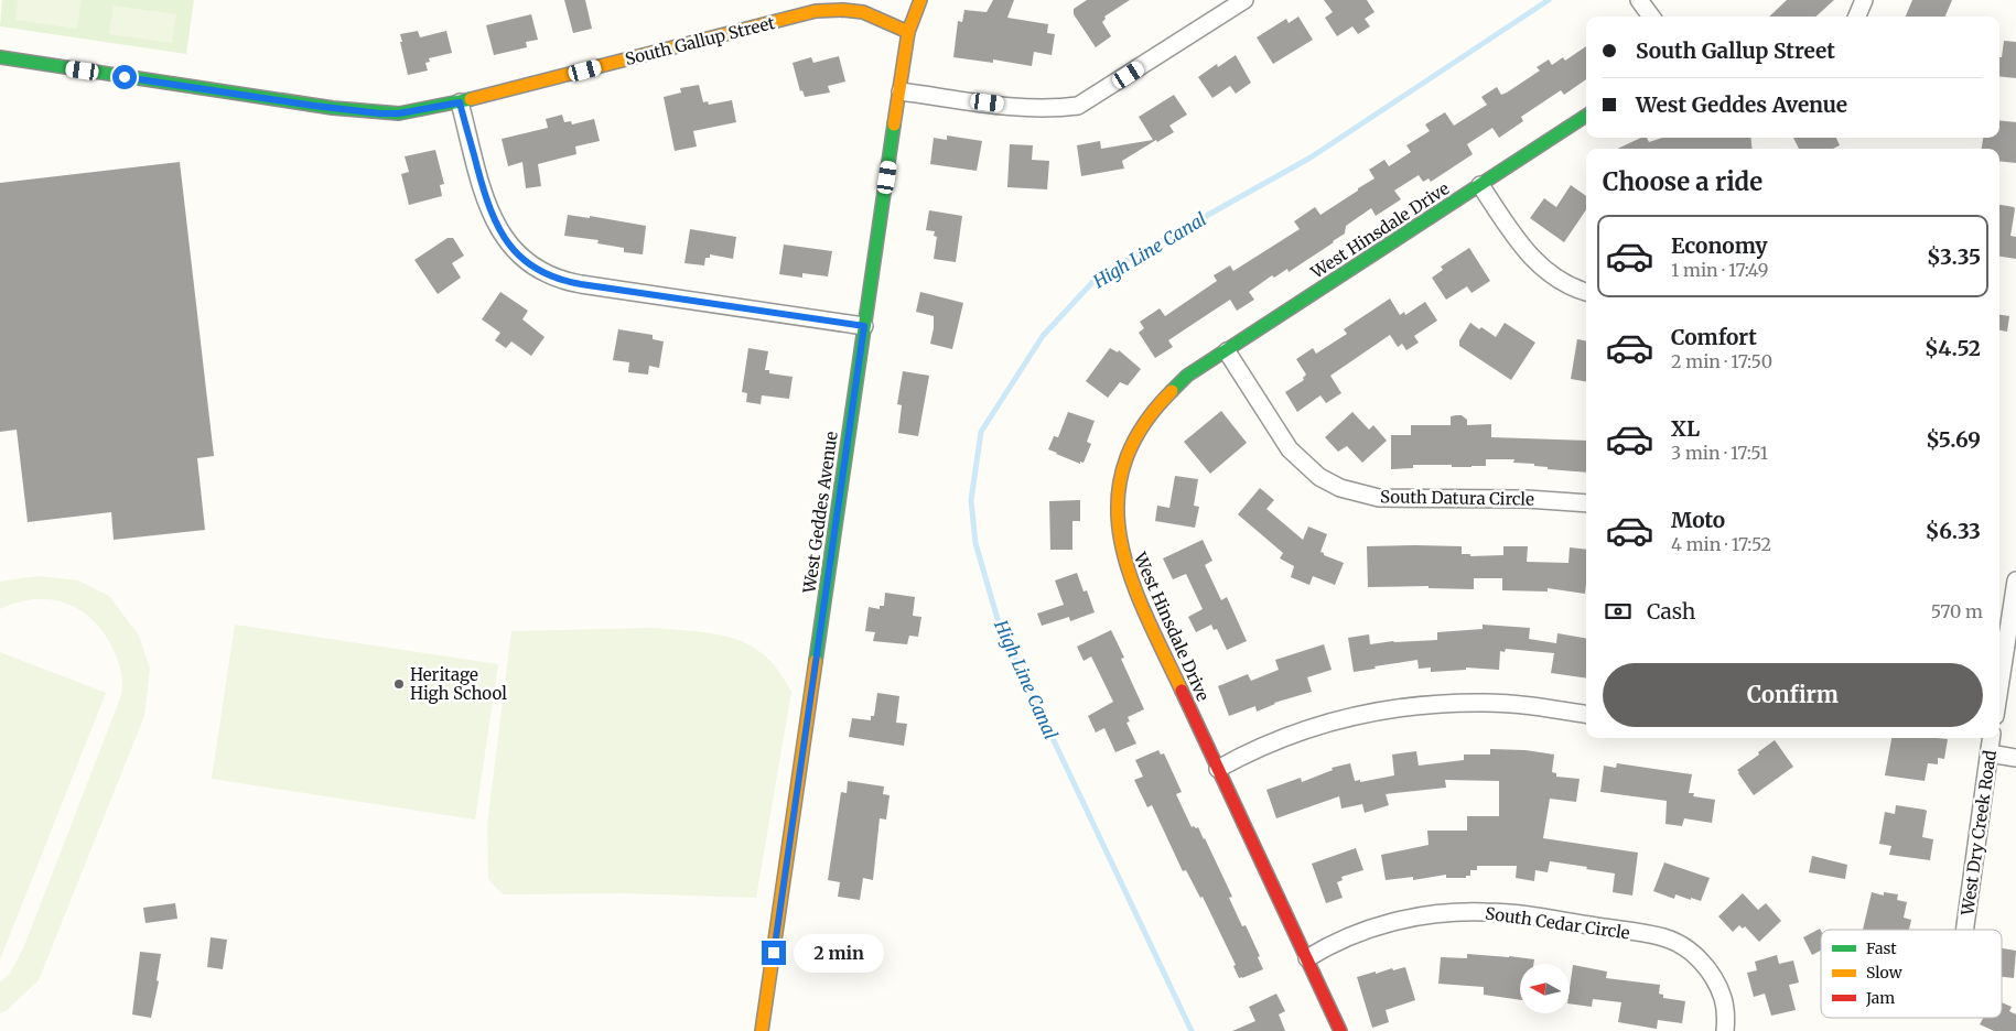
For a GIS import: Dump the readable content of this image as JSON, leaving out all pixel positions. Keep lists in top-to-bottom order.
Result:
{
  "streets": {
    "street": [
      "South Gallup Street",
      "West Hinsdale Drive",
      "South Datura Circle",
      "West Geddes Avenue",
      "West Dry Creek Road",
      "South Cedar Circle"
    ]
  },
  "crossings": [
    ["South Gallup Street", "West Geddes Avenue"],
    ["West Hinsdale Drive", "South Datura Circle"],
    ["West Hinsdale Drive", "South Cedar Circle"]
  ],
  "water": ["High Line Canal"],
  "places": ["Heritage High School"],
  "legend": ["Fast", "Slow", "Jam"],
  "north": "left",
  "page": {
    "banner": ["South Gallup Street", "West Geddes Avenue"],
    "heading": "Choose a ride",
    "list": [
      {
        "name": "Economy",
        "note": "1 min · 17:49",
        "value": "$3.35"
      },
      {
        "name": "Comfort",
        "note": "2 min · 17:50",
        "value": "$4.52"
      },
      {
        "name": "XL",
        "note": "3 min · 17:51",
        "value": "$5.69"
      },
      {
        "name": "Moto",
        "note": "4 min · 17:52",
        "value": "$6.33"
      }
    ],
    "pay": ["Cash", "570 m"],
    "buttons": "Confirm",
    "bubble": "2 min"
  }
}
